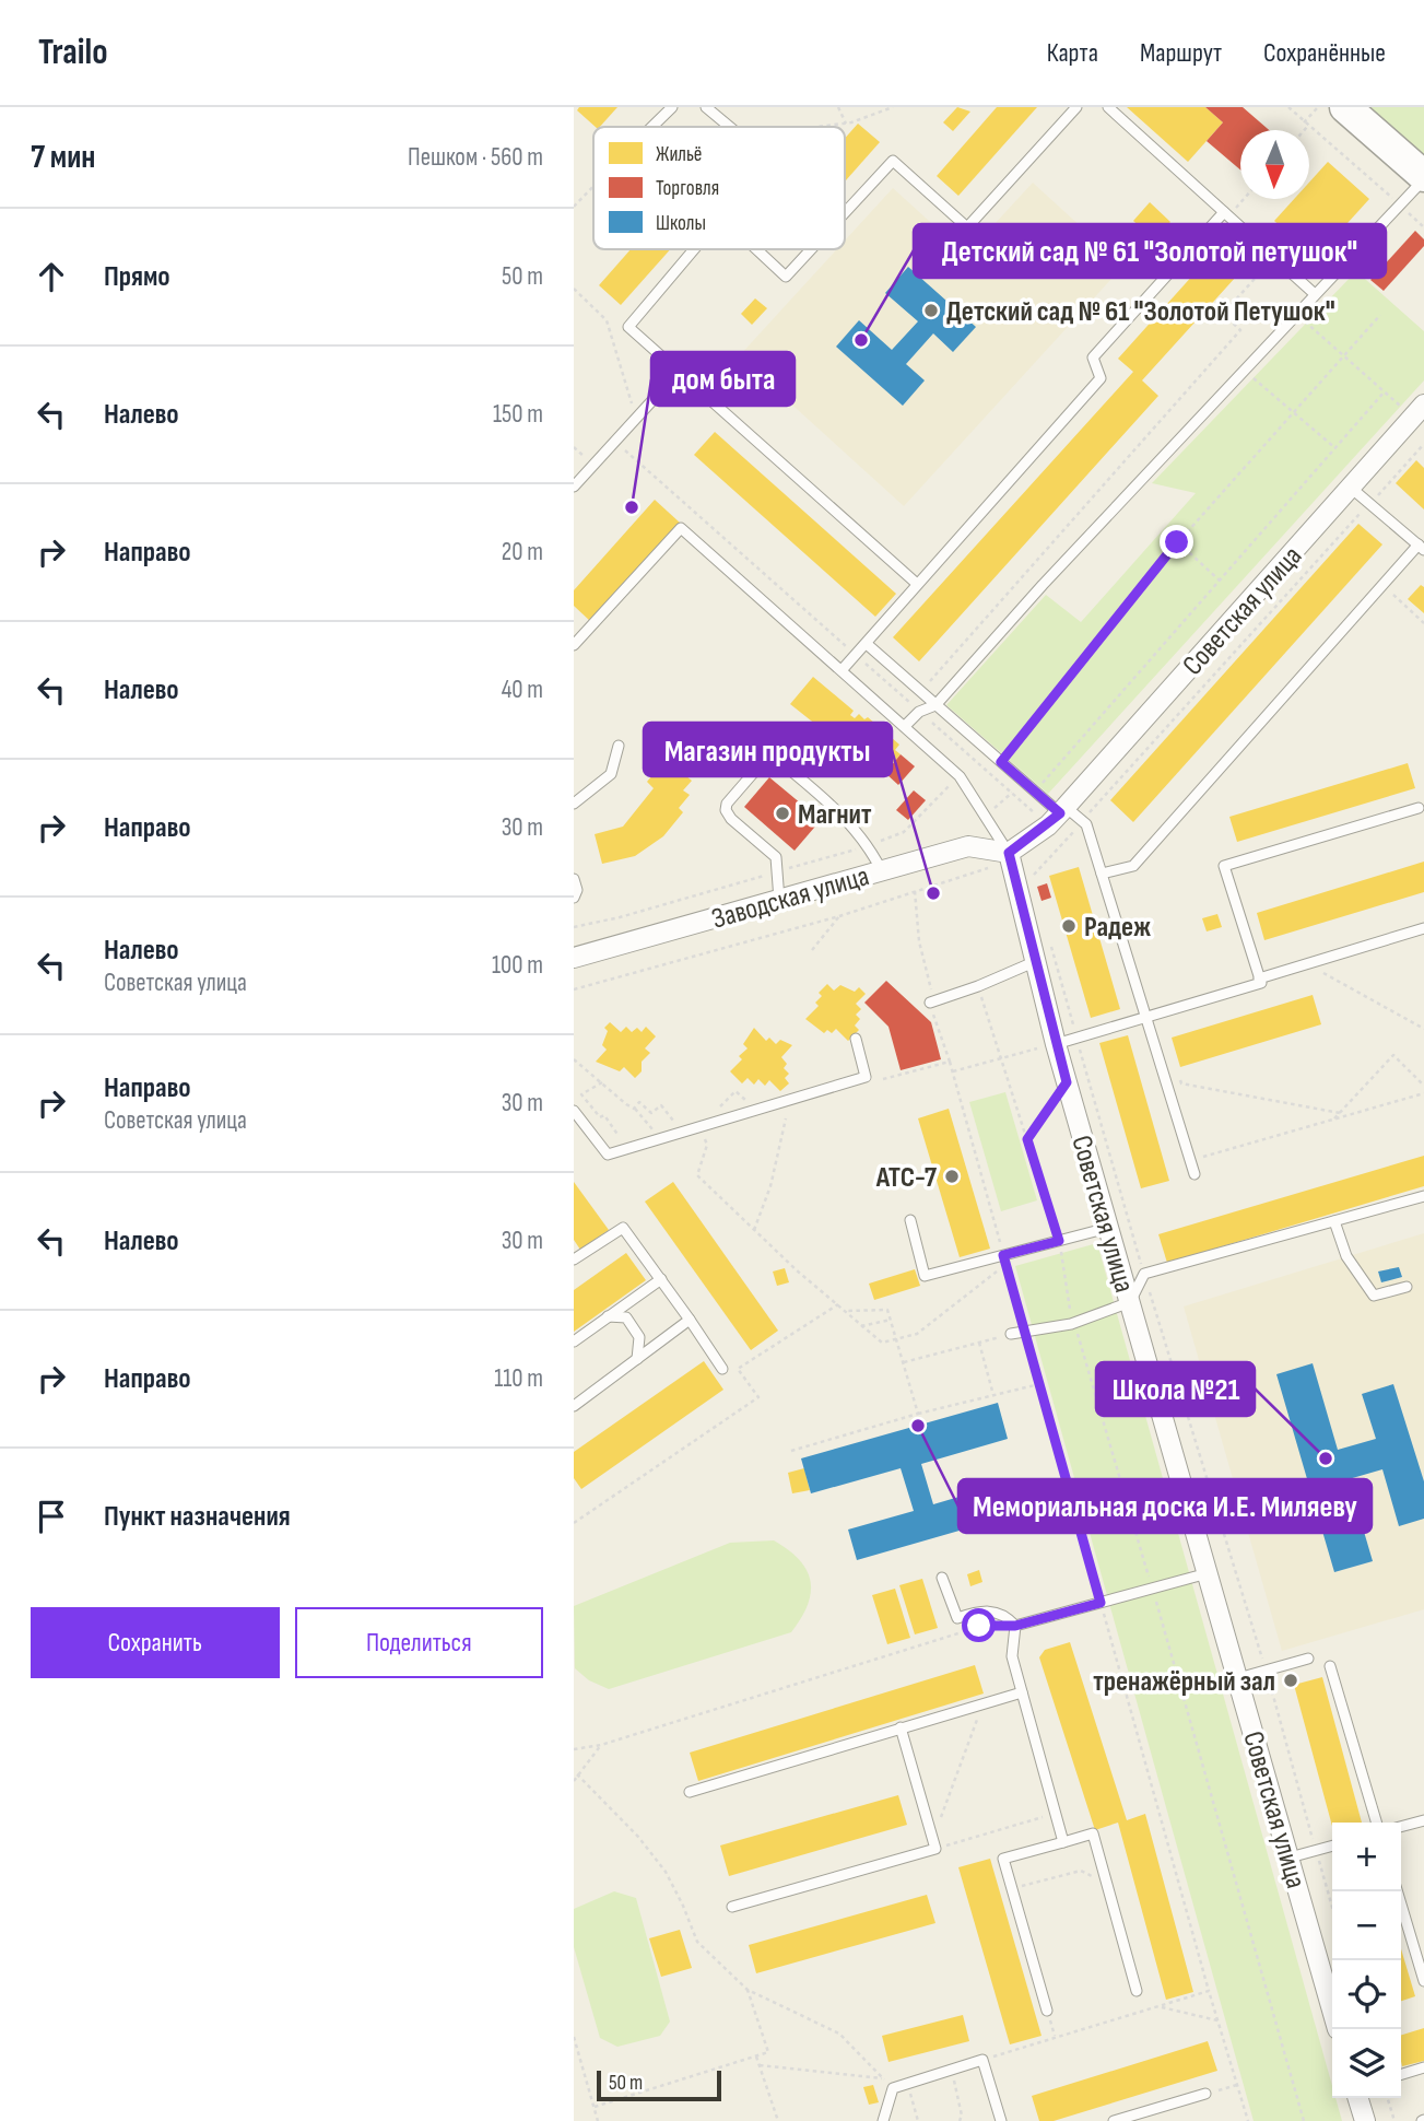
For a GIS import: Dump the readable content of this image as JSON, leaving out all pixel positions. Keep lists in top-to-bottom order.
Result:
{
  "streets": {
    "street": ["Советская улица", "Заводская улица"]
  },
  "crossings": [
    ["Советская улица", "Заводская улица"]
  ],
  "places": [
    "Детский сад № 61 \"Золотой Петушок\"",
    "Детский сад № 61 \"Золотой петушок\"",
    "дом быта",
    "Магнит",
    "Магазин продукты",
    "Радеж",
    "АТС-7",
    "Мемориальная доска И.Е. Миляеву",
    "Школа №21",
    "тренажёрный зал"
  ],
  "legend": ["Жильё", "Торговля", "Школы"],
  "scale_bar": "50 m",
  "north": "bottom",
  "page": {
    "header": "Trailo",
    "nav": ["Карта", "Маршрут", "Сохранённые"],
    "heading": ["7 мин", "Пешком · 560 m"],
    "list": [
      ["Прямо", "50 m"],
      ["Налево", "150 m"],
      ["Направо", "20 m"],
      ["Налево", "40 m"],
      ["Направо", "30 m"],
      ["Налево", "Советская улица", "100 m"],
      ["Направо", "Советская улица", "30 m"],
      ["Налево", "30 m"],
      ["Направо", "110 m"],
      "Пункт назначения"
    ],
    "buttons": ["Сохранить", "Поделиться"],
    "map_buttons": ["+", "−"],
    "scale": "50 m"
  }
}
